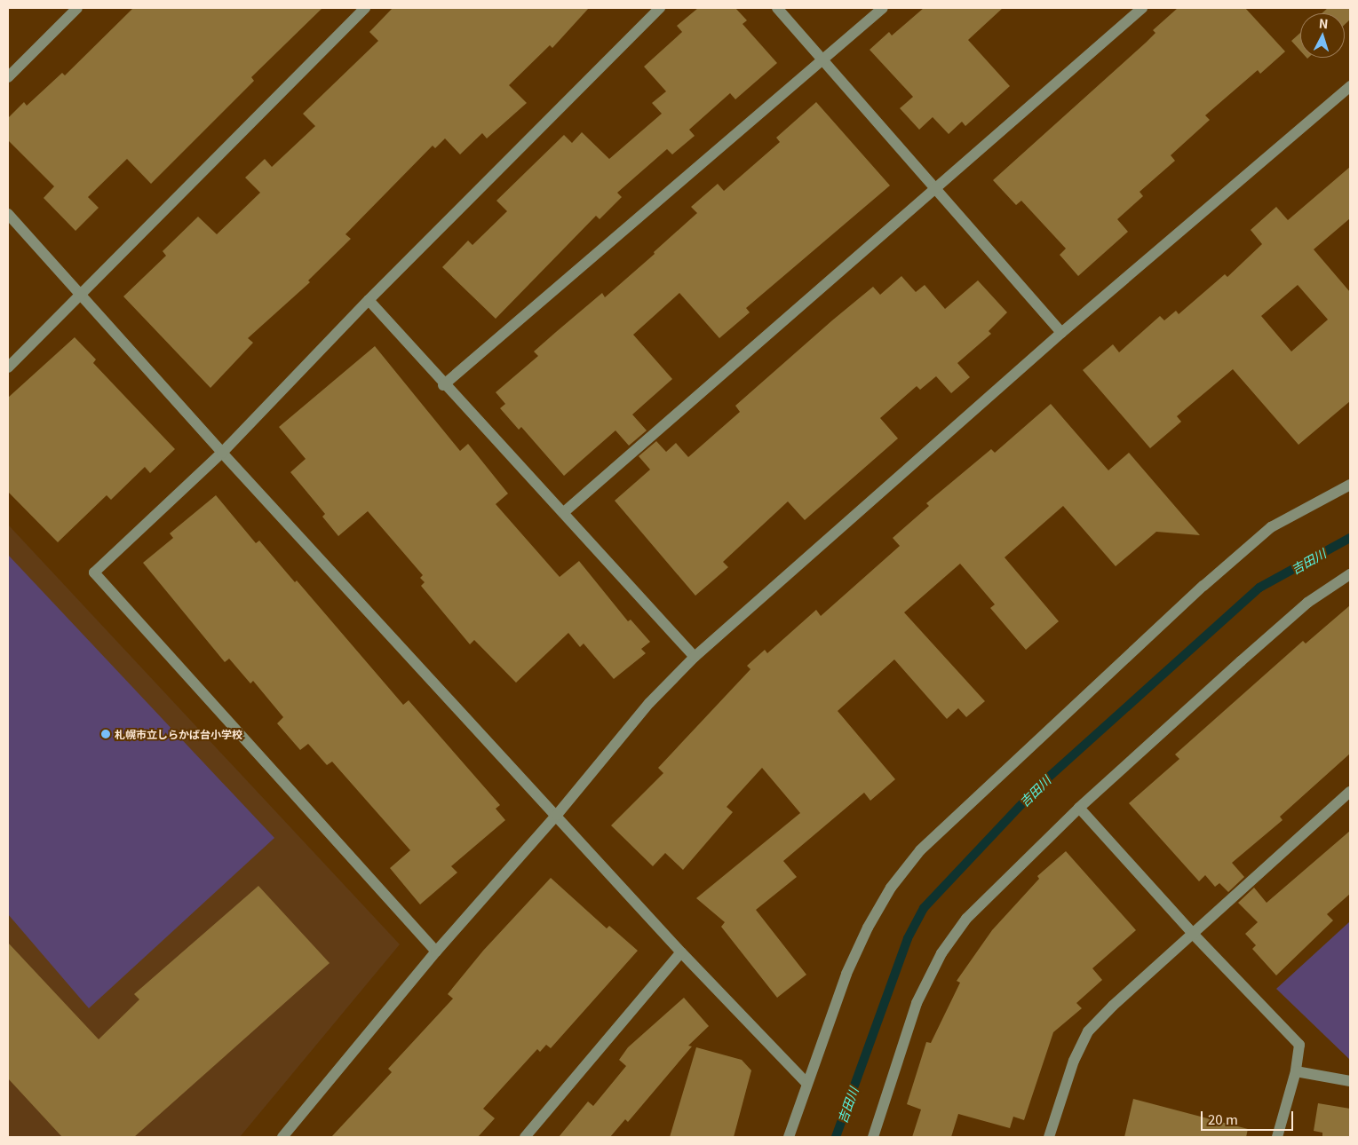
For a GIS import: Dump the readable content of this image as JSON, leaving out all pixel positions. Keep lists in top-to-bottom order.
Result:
{
  "water": ["吉田川"],
  "places": ["札幌市立しらかば台小学校"],
  "scale_bar": "20 m",
  "north": "top"
}
